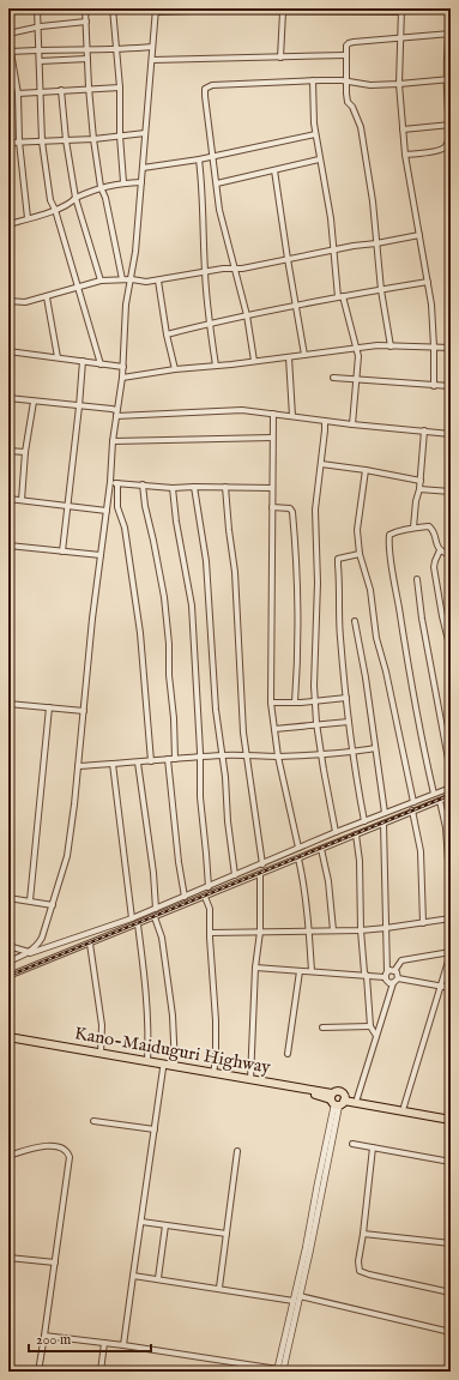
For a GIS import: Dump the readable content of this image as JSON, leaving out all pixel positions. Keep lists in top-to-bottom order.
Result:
{
  "streets": {
    "highway": ["Kano-Maiduguri Highway"]
  },
  "scale_bar": "200 m"
}
